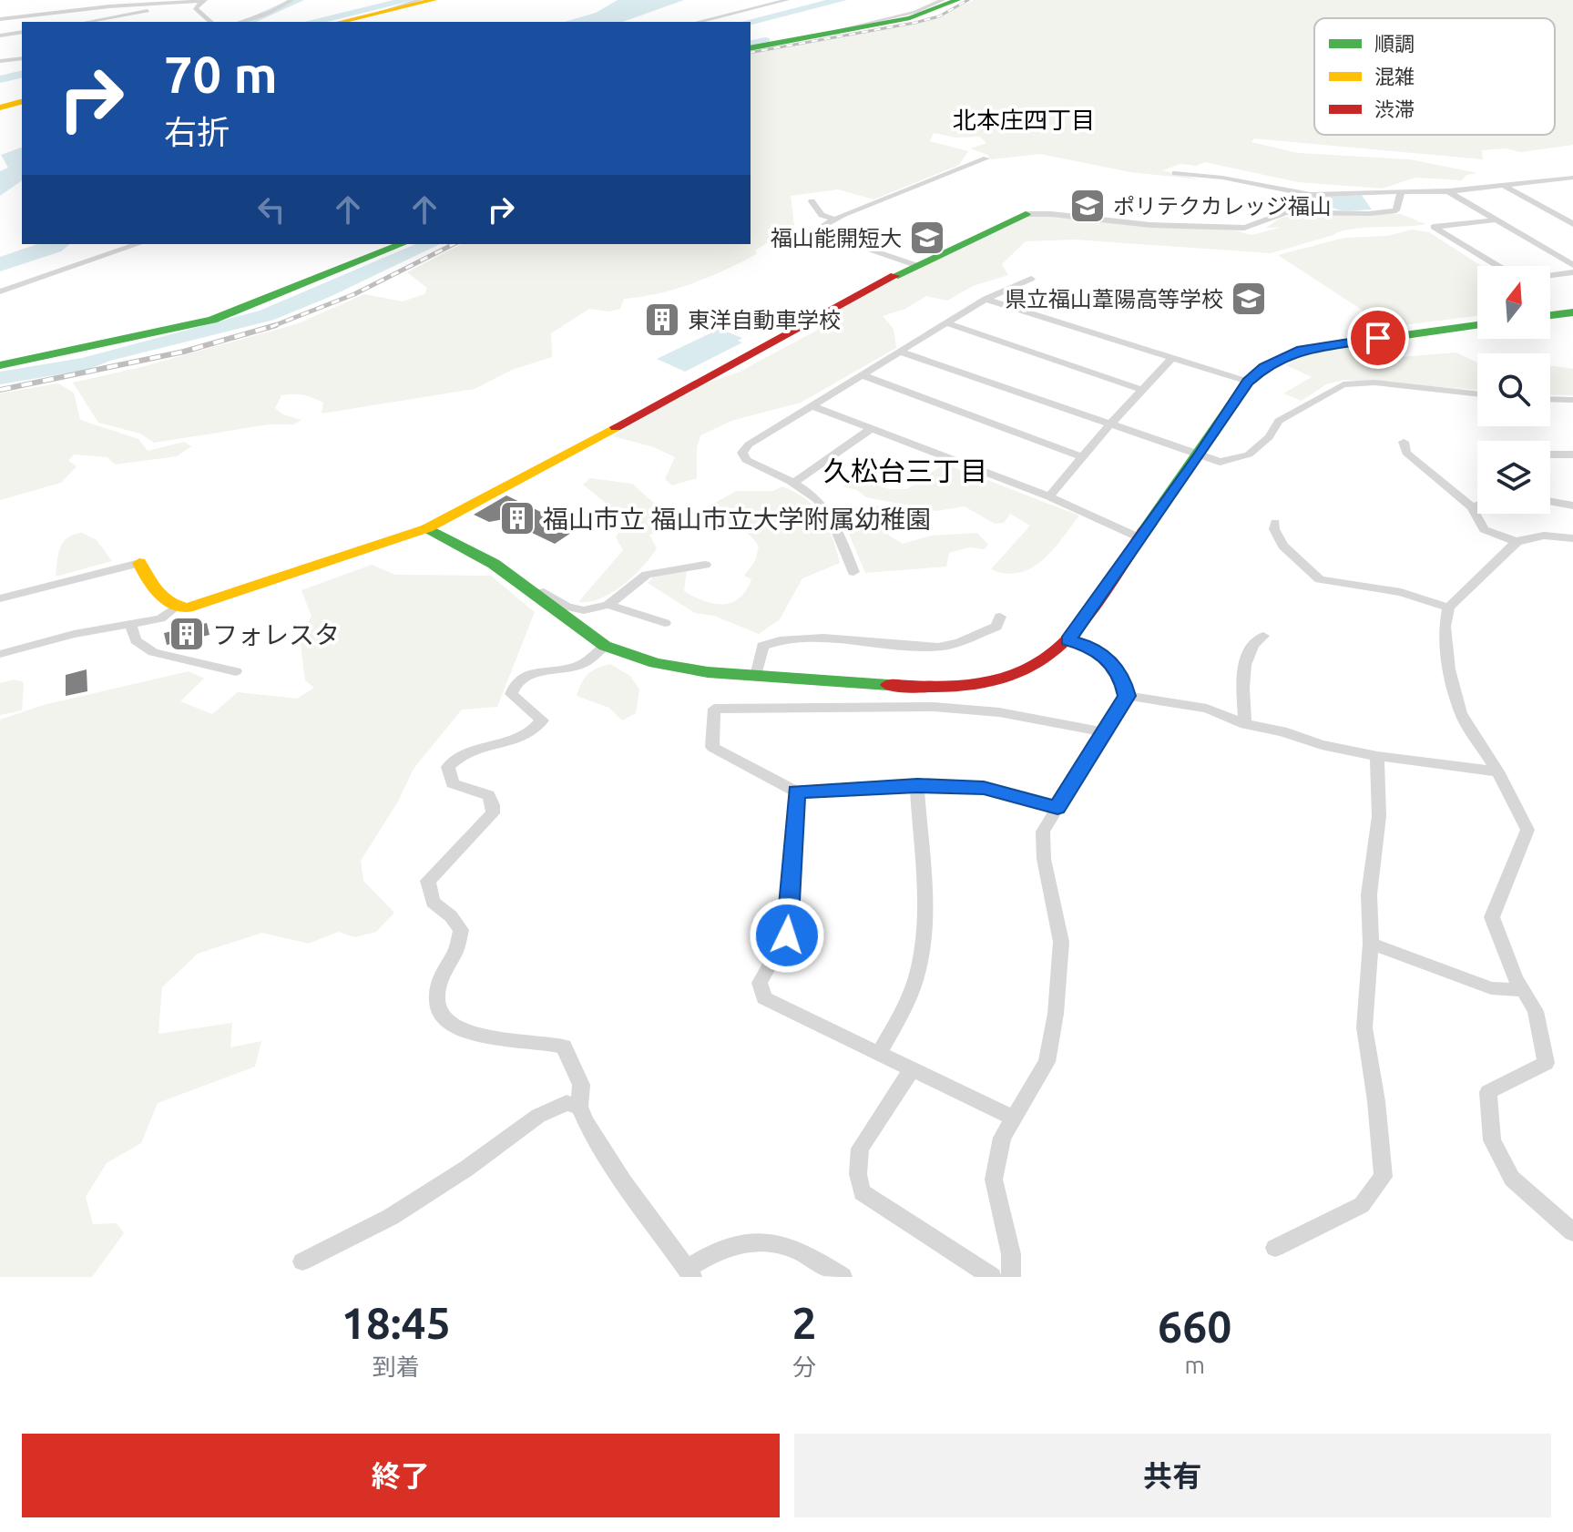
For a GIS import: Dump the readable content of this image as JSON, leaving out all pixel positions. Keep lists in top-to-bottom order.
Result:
{
  "districts": ["北本庄四丁目", "久松台三丁目"],
  "places": {
    "school or university": ["ポリテクカレッジ福山", "福山能開短大", "県立福山葦陽高等学校"],
    "building": ["東洋自動車学校", "福山市立 福山市立大学附属幼稚園", "フォレスタ"]
  },
  "legend": ["順調", "混雑", "渋滞"],
  "north": "top",
  "page": {
    "turn": ["70 m", "右折"],
    "eta": [
      "18:45",
      "到着",
      "2",
      "分",
      "660",
      "m"
    ],
    "buttons": ["終了", "共有"]
  }
}
